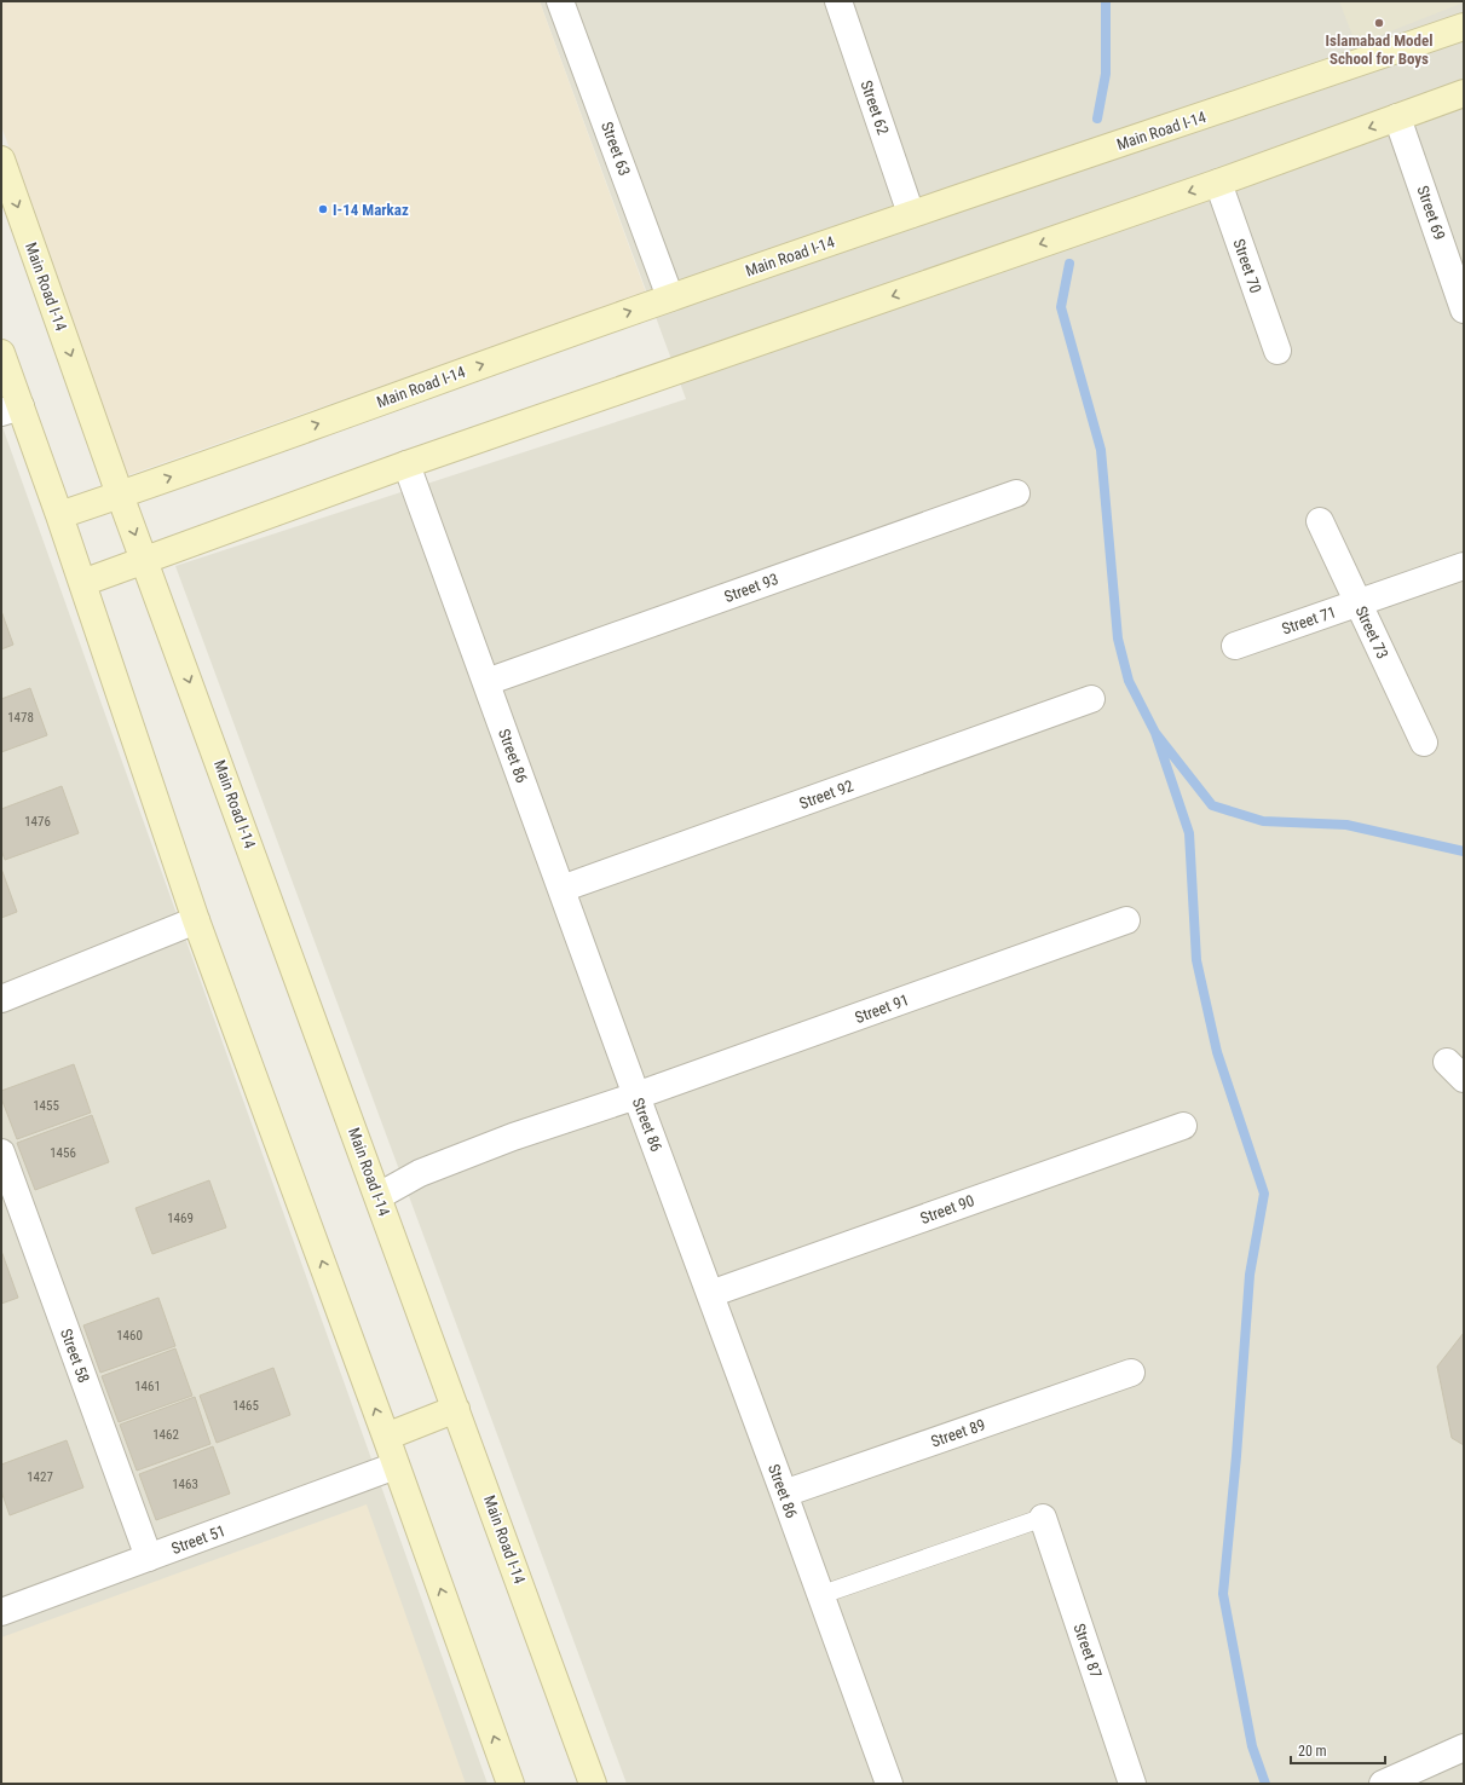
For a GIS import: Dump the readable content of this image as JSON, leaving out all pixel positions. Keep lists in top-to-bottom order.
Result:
{
  "streets": {
    "main road": ["Main Road I-14"],
    "street": [
      "Street 62",
      "Street 63",
      "Street 69",
      "Street 70",
      "Street 93",
      "Street 71",
      "Street 73",
      "Street 86",
      "Street 92",
      "Street 91",
      "Street 90",
      "Street 58",
      "Street 89",
      "Street 51",
      "Street 87"
    ]
  },
  "crossings": [
    ["Street 62", "Main Road I-14"],
    ["Main Road I-14", "Street 63"],
    ["Main Road I-14", "Street 91"],
    ["Street 93", "Street 86"],
    ["Street 71", "Street 73"],
    ["Street 86", "Street 92"],
    ["Street 86", "Street 91"],
    ["Street 86", "Street 90"],
    ["Street 86", "Street 89"],
    ["Street 58", "Street 51"]
  ],
  "places": ["Islamabad Model School for Boys", "I-14 Markaz"],
  "house_numbers": [
    "1478",
    "1476",
    "1455",
    "1456",
    "1469",
    "1460",
    "1461",
    "1465",
    "1462",
    "1427",
    "1463"
  ],
  "scale_bar": "20 m"
}
